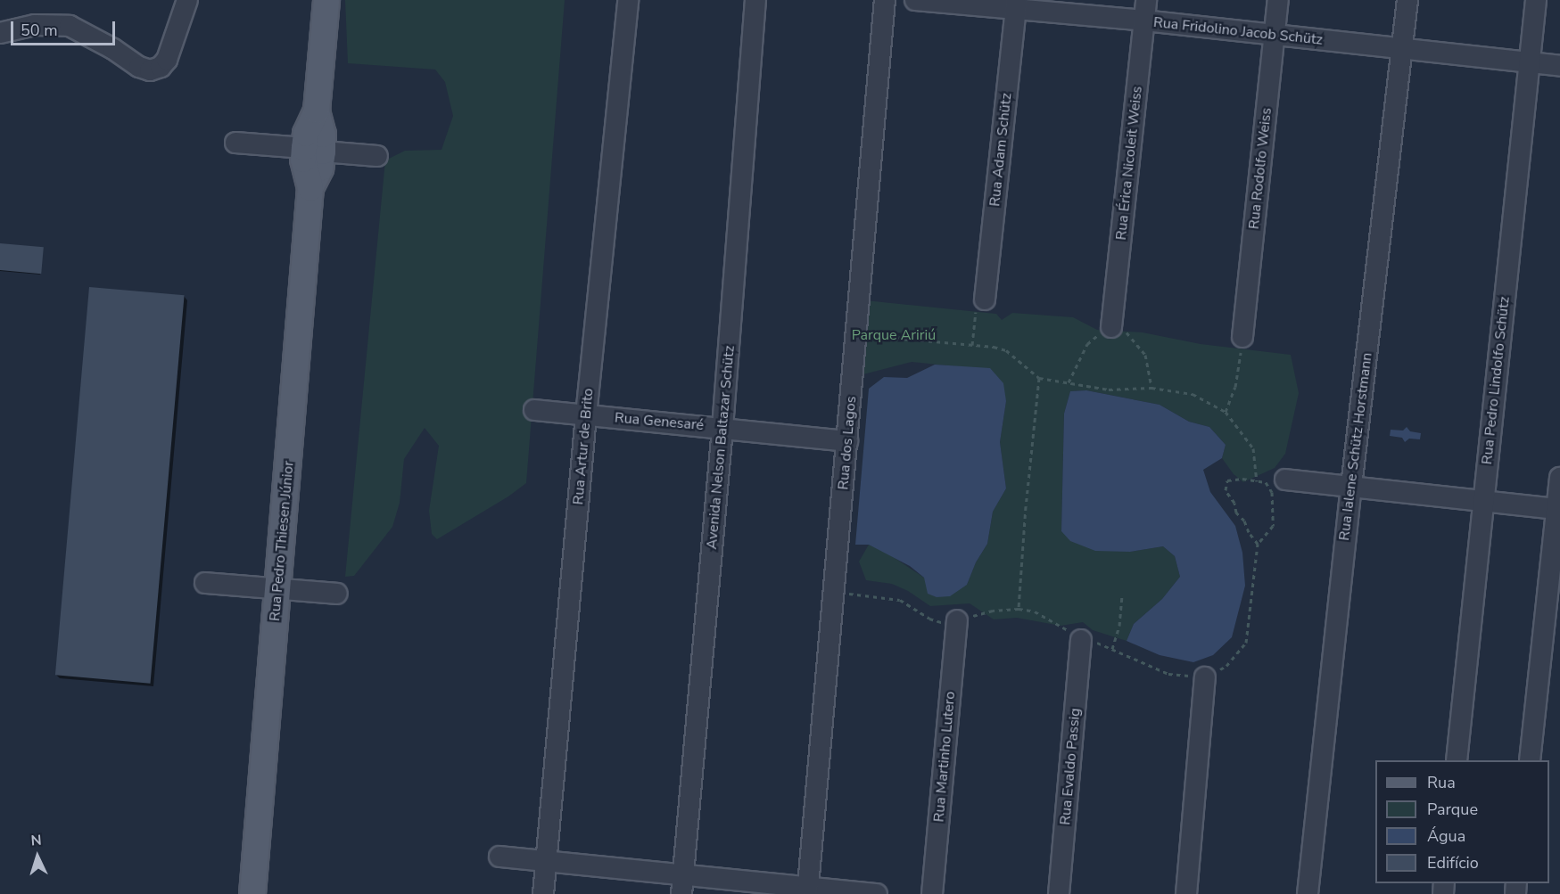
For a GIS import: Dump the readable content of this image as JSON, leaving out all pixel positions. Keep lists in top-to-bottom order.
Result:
{
  "streets": {
    "main road": ["Rua Pedro Thiesen Júnior"],
    "street": [
      "Rua Fridolino Jacob Schütz",
      "Rua Adam Schütz",
      "Rua Érica Nicoleit Weiss",
      "Rua Rodolfo Weiss",
      "Rua Pedro Lindolfo Schütz",
      "Rua Genesaré",
      "Rua dos Lagos",
      "Rua Artur de Brito",
      "Rua Ialene Schütz Horstmann",
      "Avenida Nelson Baltazar Schütz",
      "Rua Martinho Lutero",
      "Rua Evaldo Passig"
    ]
  },
  "crossings": [
    ["Rua Fridolino Jacob Schütz", "Rua Adam Schütz"],
    ["Rua Fridolino Jacob Schütz", "Rua Érica Nicoleit Weiss"],
    ["Rua Fridolino Jacob Schütz", "Rua Rodolfo Weiss"],
    ["Rua Fridolino Jacob Schütz", "Rua Pedro Lindolfo Schütz"],
    ["Rua Fridolino Jacob Schütz", "Rua Ialene Schütz Horstmann"],
    ["Rua Genesaré", "Rua dos Lagos"],
    ["Rua Genesaré", "Rua Artur de Brito"],
    ["Rua Genesaré", "Avenida Nelson Baltazar Schütz"]
  ],
  "parks": ["Parque Aririú"],
  "legend": [
    "Rua",
    "Parque",
    "Água",
    "Edifício"
  ],
  "scale_bar": "50 m",
  "north": "top"
}
